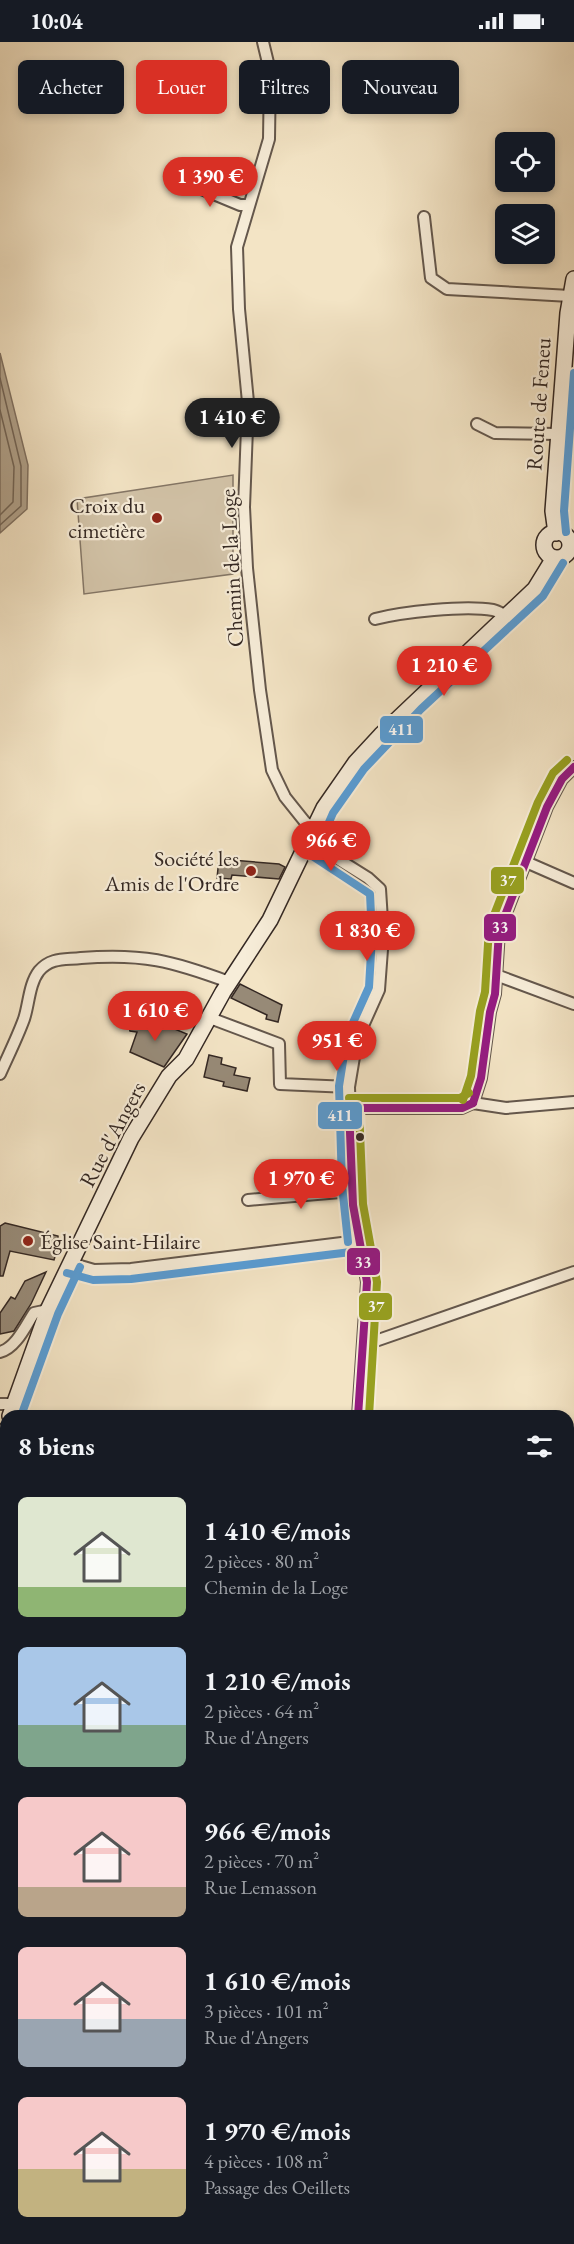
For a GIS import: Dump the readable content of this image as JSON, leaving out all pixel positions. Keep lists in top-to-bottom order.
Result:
{
  "streets": {
    "main road": ["Route de Feneu", "Rue d'Angers"],
    "street": ["Chemin de la Loge"]
  },
  "crossings": [
    ["Route de Feneu", "Rue d'Angers"],
    ["Chemin de la Loge", "Rue d'Angers"]
  ],
  "places": ["Croix du cimetière", "Société les Amis de l'Ordre", "Église Saint-Hilaire"],
  "lines": ["transit line 411", "transit line 37", "transit line 33"],
  "page": {
    "status": "10:04",
    "chip": [
      "Acheter",
      "Louer",
      "Filtres",
      "Nouveau"
    ],
    "price": [
      "1 390 €",
      "1 410 €",
      "1 210 €",
      "966 €",
      "1 830 €",
      "1 610 €",
      "951 €",
      "1 970 €"
    ],
    "heading": "8 biens",
    "list": [
      {
        "name": "1 410 €/mois",
        "note": "2 pièces · 80 m² · Chemin de la Loge"
      },
      {
        "name": "1 210 €/mois",
        "note": "2 pièces · 64 m² · Rue d'Angers"
      },
      {
        "name": "966 €/mois",
        "note": "2 pièces · 70 m² · Rue Lemasson"
      },
      {
        "name": "1 610 €/mois",
        "note": "3 pièces · 101 m² · Rue d'Angers"
      },
      {
        "name": "1 970 €/mois",
        "note": "4 pièces · 108 m² · Passage des Oeillets"
      }
    ]
  }
}
